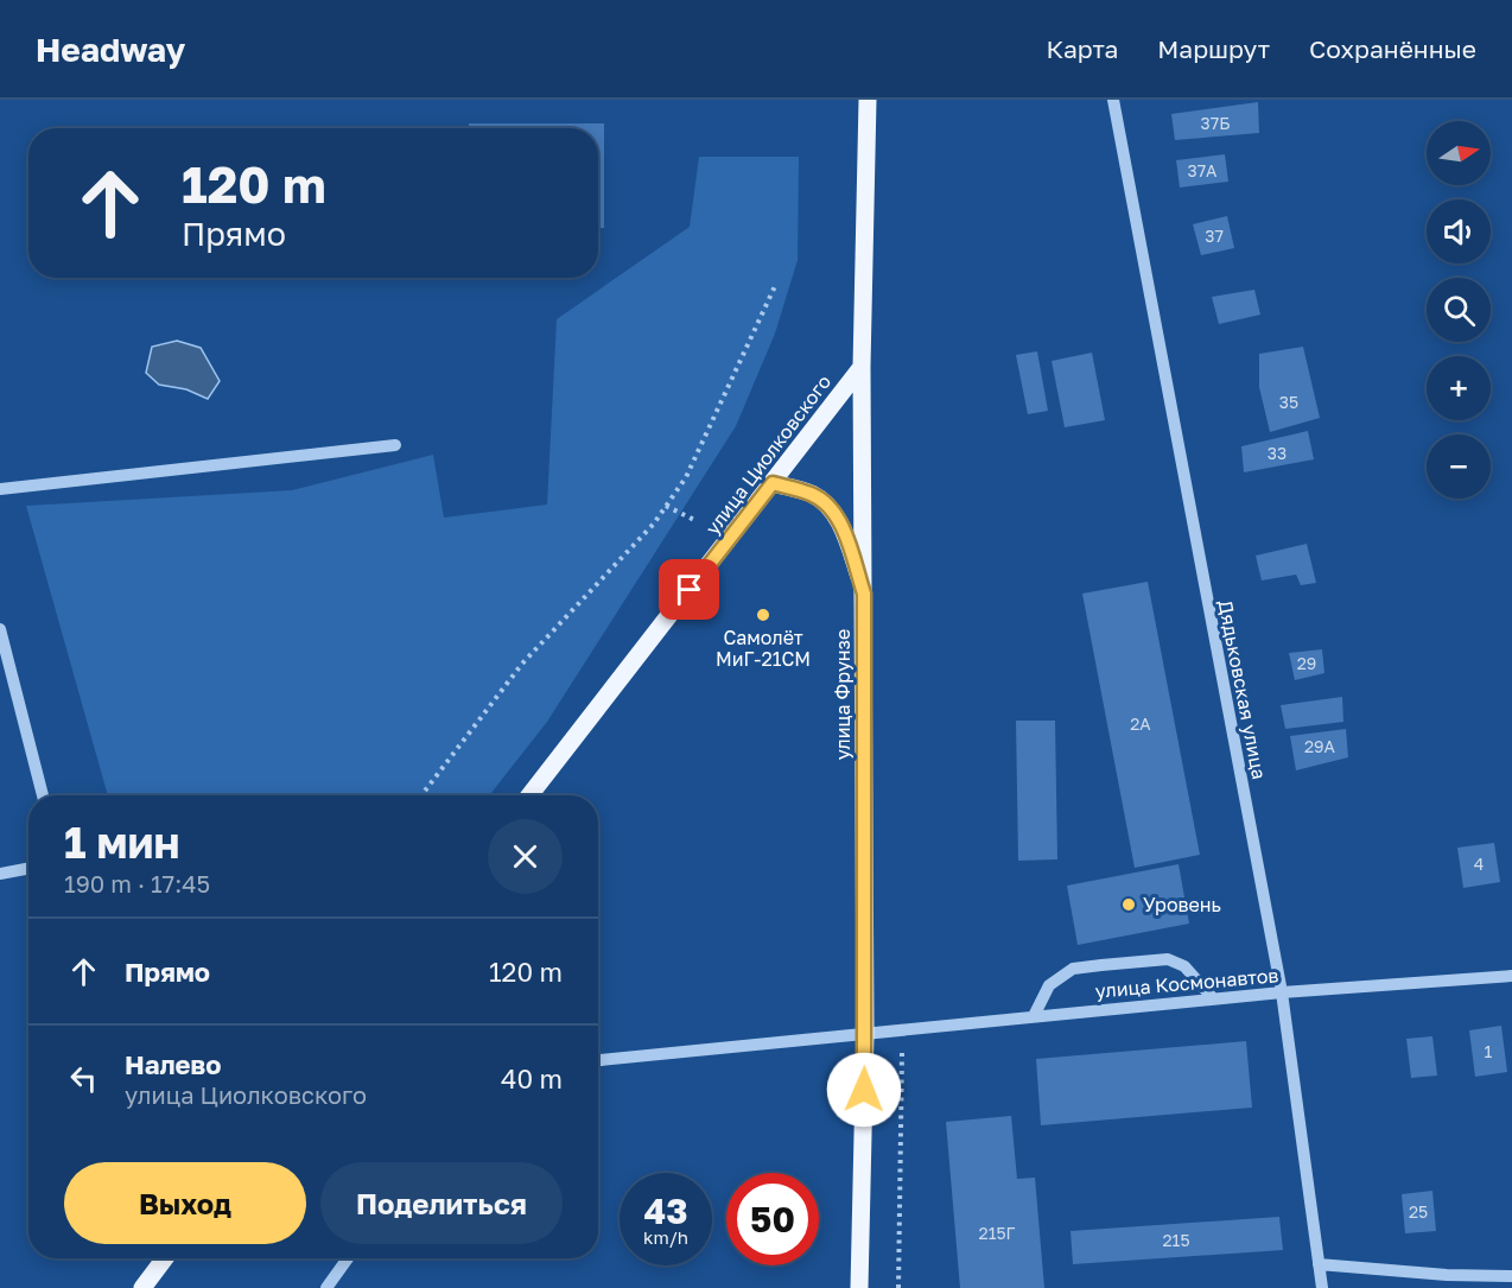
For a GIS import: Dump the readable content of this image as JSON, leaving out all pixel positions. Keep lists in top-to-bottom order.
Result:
{
  "streets": {
    "main road": ["улица Циолковского", "улица Фрунзе"],
    "street": ["Дядьковская улица", "улица Космонавтов"]
  },
  "crossings": [
    ["улица Циолковского", "улица Фрунзе"],
    ["Дядьковская улица", "улица Космонавтов"],
    ["улица Фрунзе", "улица Космонавтов"]
  ],
  "places": ["Самолёт МиГ-21СМ", "Уровень"],
  "house_numbers": [
    "37Б",
    "37А",
    "37",
    "35",
    "33",
    "29",
    "2А",
    "29А",
    "4",
    "1",
    "25",
    "215Г",
    "215"
  ],
  "north": "right",
  "page": {
    "header": "Headway",
    "nav": ["Карта", "Маршрут", "Сохранённые"],
    "map_buttons": ["+", "−"],
    "turn": ["120 m", "Прямо"],
    "heading": ["1 мин", "190 m · 17:45"],
    "list": [
      {
        "name": "Прямо",
        "value": "120 m"
      },
      {
        "name": "Налево",
        "note": "улица Циолковского",
        "value": "40 m"
      }
    ],
    "buttons": ["Выход", "Поделиться"],
    "speed": "43 km/h",
    "limit": "50"
  }
}
